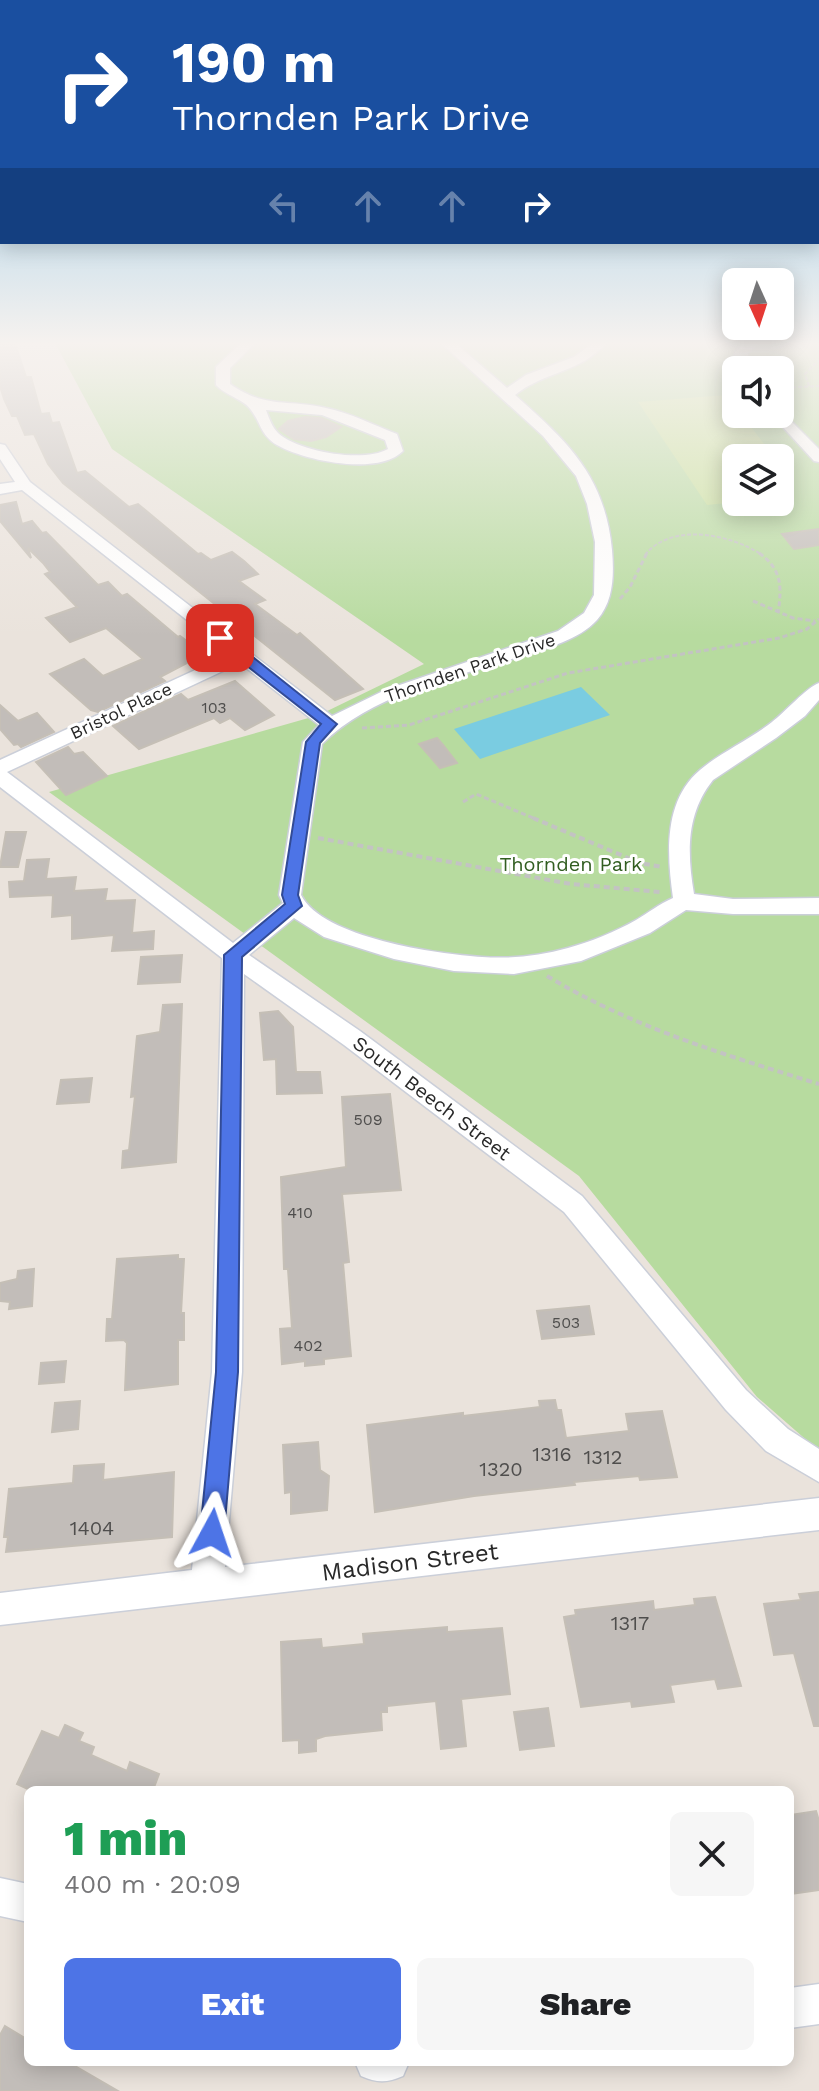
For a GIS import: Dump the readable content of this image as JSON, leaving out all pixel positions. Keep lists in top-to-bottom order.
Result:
{
  "streets": {
    "street": [
      "Thornden Park Drive",
      "Bristol Place",
      "South Beech Street",
      "Madison Street"
    ]
  },
  "parks": ["Thornden Park"],
  "house_numbers": [
    "103",
    "509",
    "410",
    "503",
    "402",
    "1316",
    "1312",
    "1320",
    "1404",
    "1317"
  ],
  "north": "bottom",
  "page": {
    "turn": ["190 m", "Thornden Park Drive"],
    "heading": ["1 min", "400 m · 20:09"],
    "buttons": ["Exit", "Share"]
  }
}
